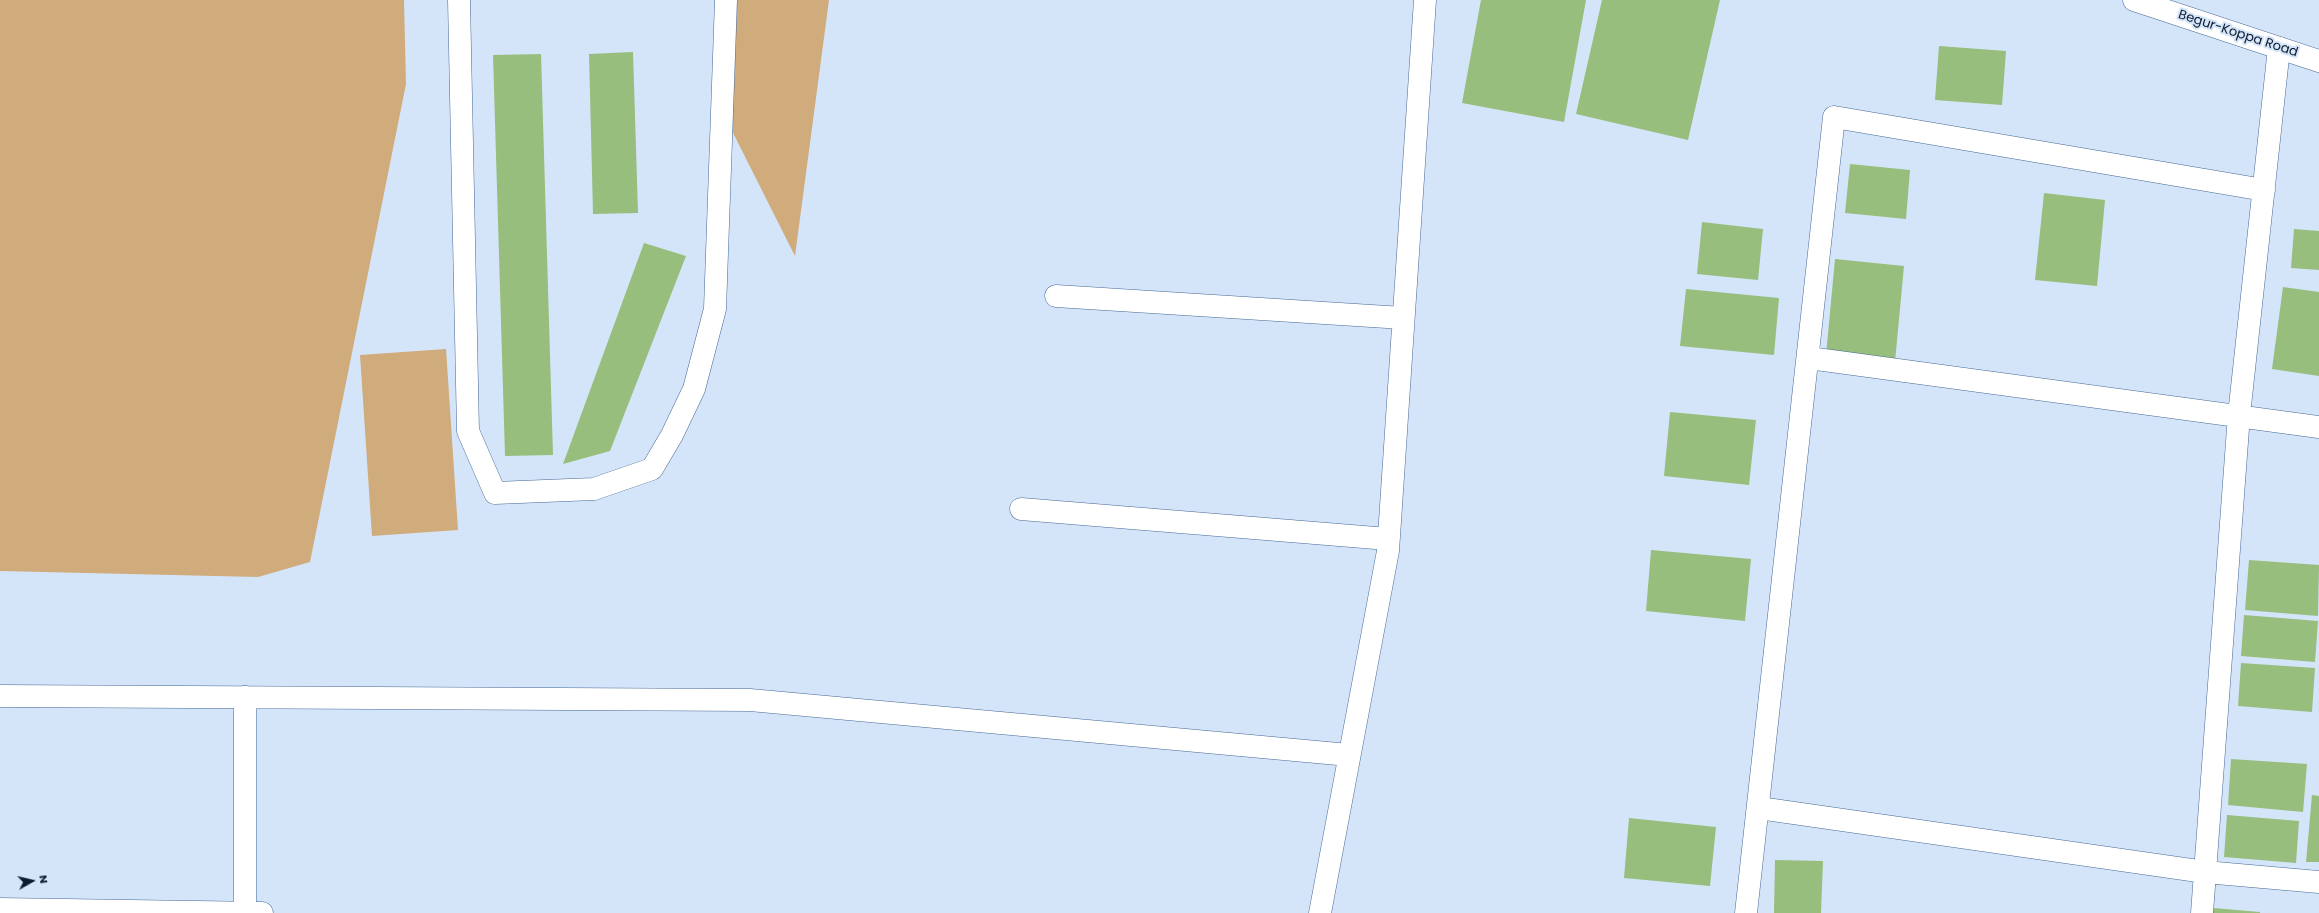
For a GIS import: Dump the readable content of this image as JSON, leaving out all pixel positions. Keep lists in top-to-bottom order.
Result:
{
  "streets": {
    "street": ["Begur-Koppa Road"]
  },
  "north": "right"
}
